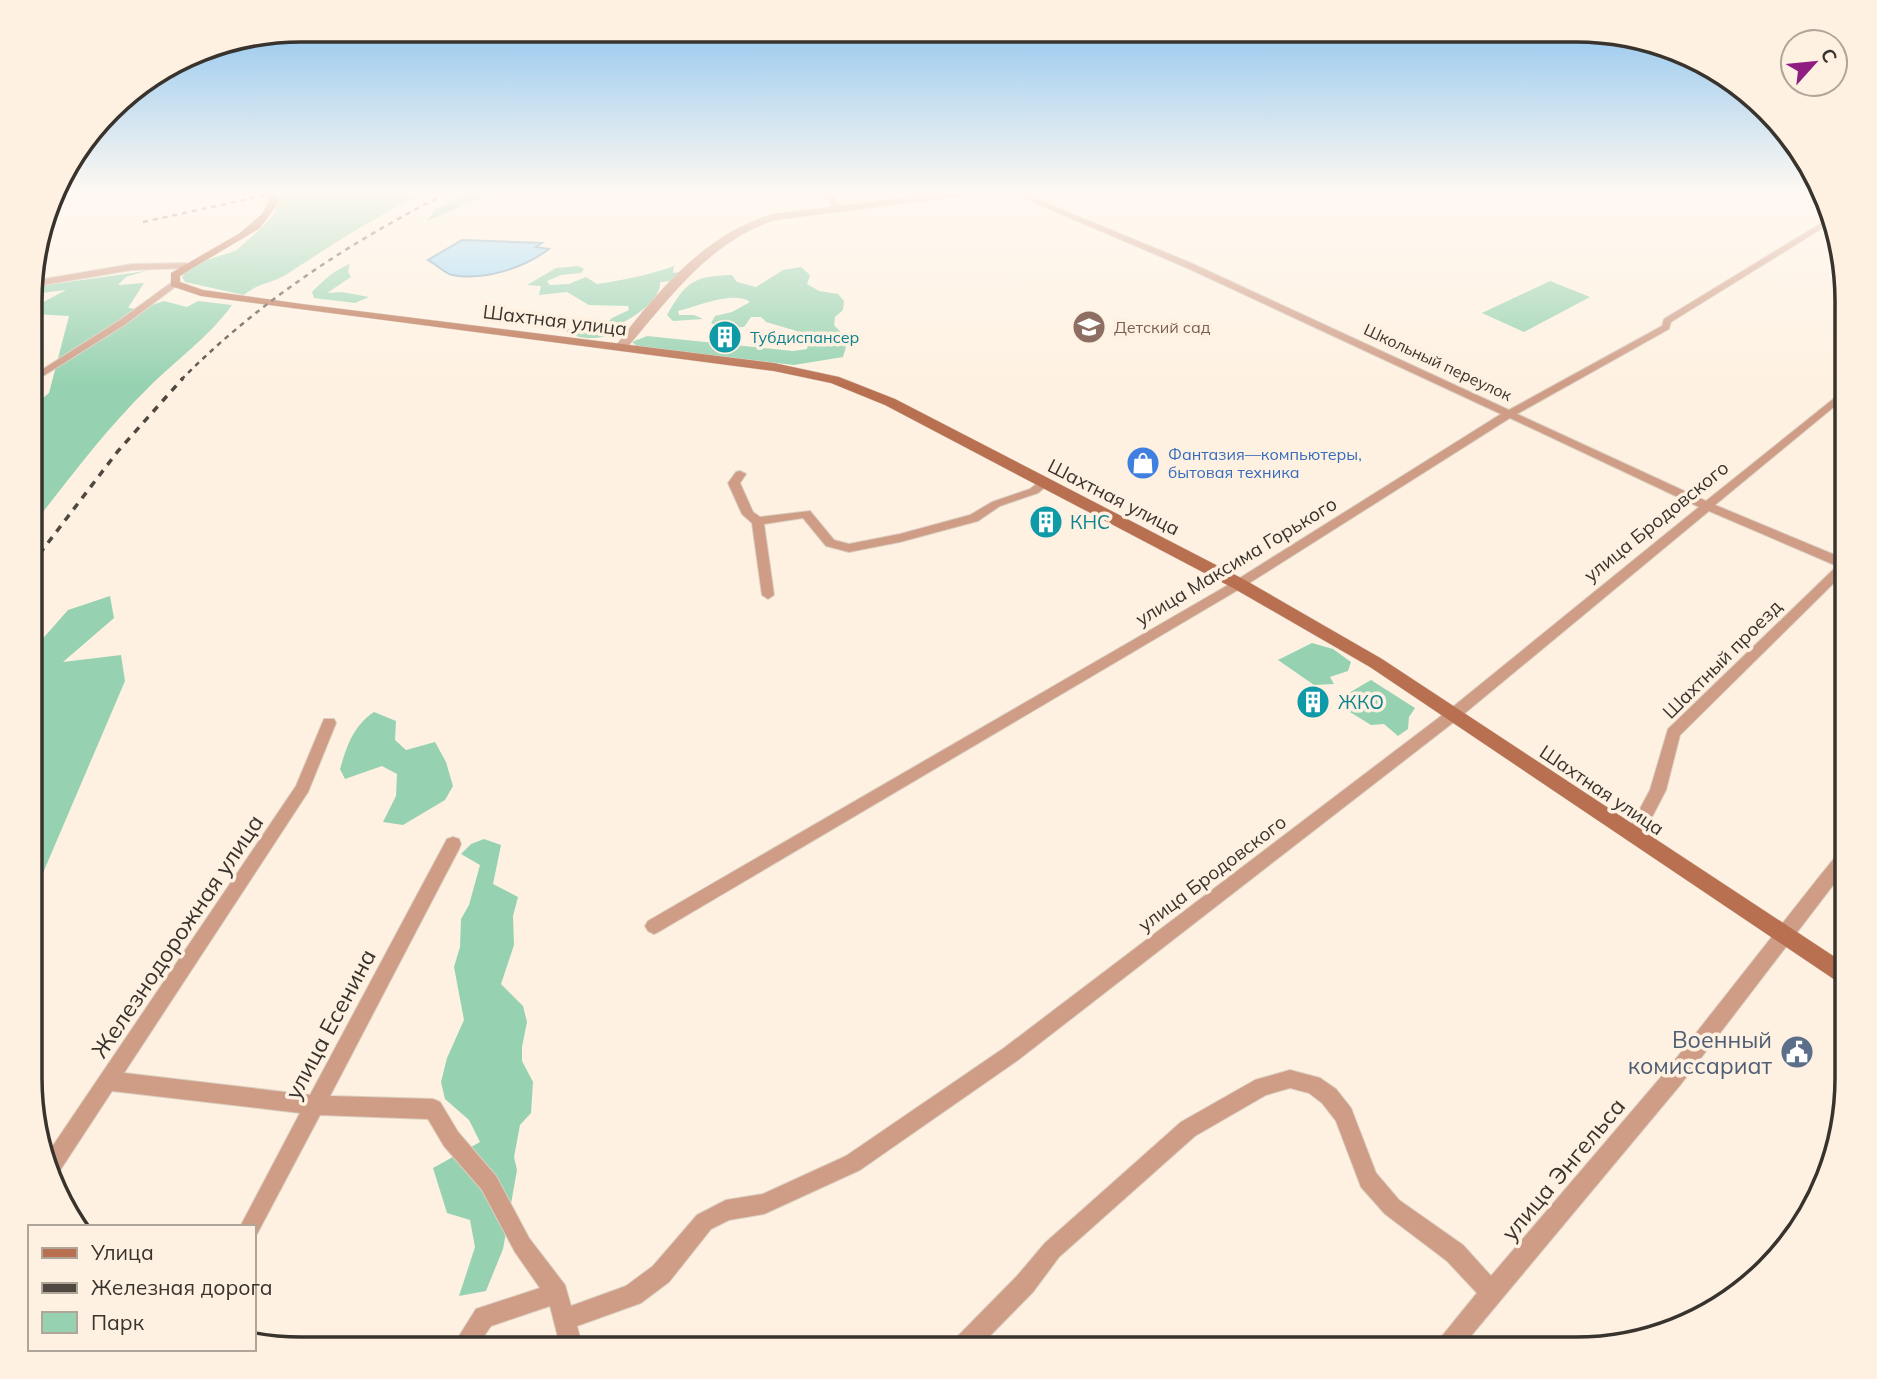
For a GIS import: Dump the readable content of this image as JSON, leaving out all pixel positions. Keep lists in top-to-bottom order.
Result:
{
  "streets": {
    "main road": ["Шахтная улица"],
    "street": [
      "Школьный переулок",
      "улица Бродовского",
      "улица Максима Горького",
      "Шахтный проезд",
      "Железнодорожная улица",
      "улица Есенина",
      "улица Энгельса"
    ]
  },
  "crossings": [
    ["Шахтная улица", "улица Бродовского"],
    ["Шахтная улица", "улица Максима Горького"],
    ["Шахтная улица", "Шахтный проезд"],
    ["Шахтная улица", "улица Энгельса"],
    ["Школьный переулок", "улица Бродовского"],
    ["Школьный переулок", "улица Максима Горького"]
  ],
  "places": {
    "school or university": ["Детский сад"],
    "building": ["Тубдиспансер", "КНС", "ЖКО"],
    "shop": ["Фантазия—компьютеры, бытовая техника"],
    "public building": ["Военный комиссариат"]
  },
  "legend": ["Улица", "Железная дорога", "Парк"],
  "north": "top right"
}
